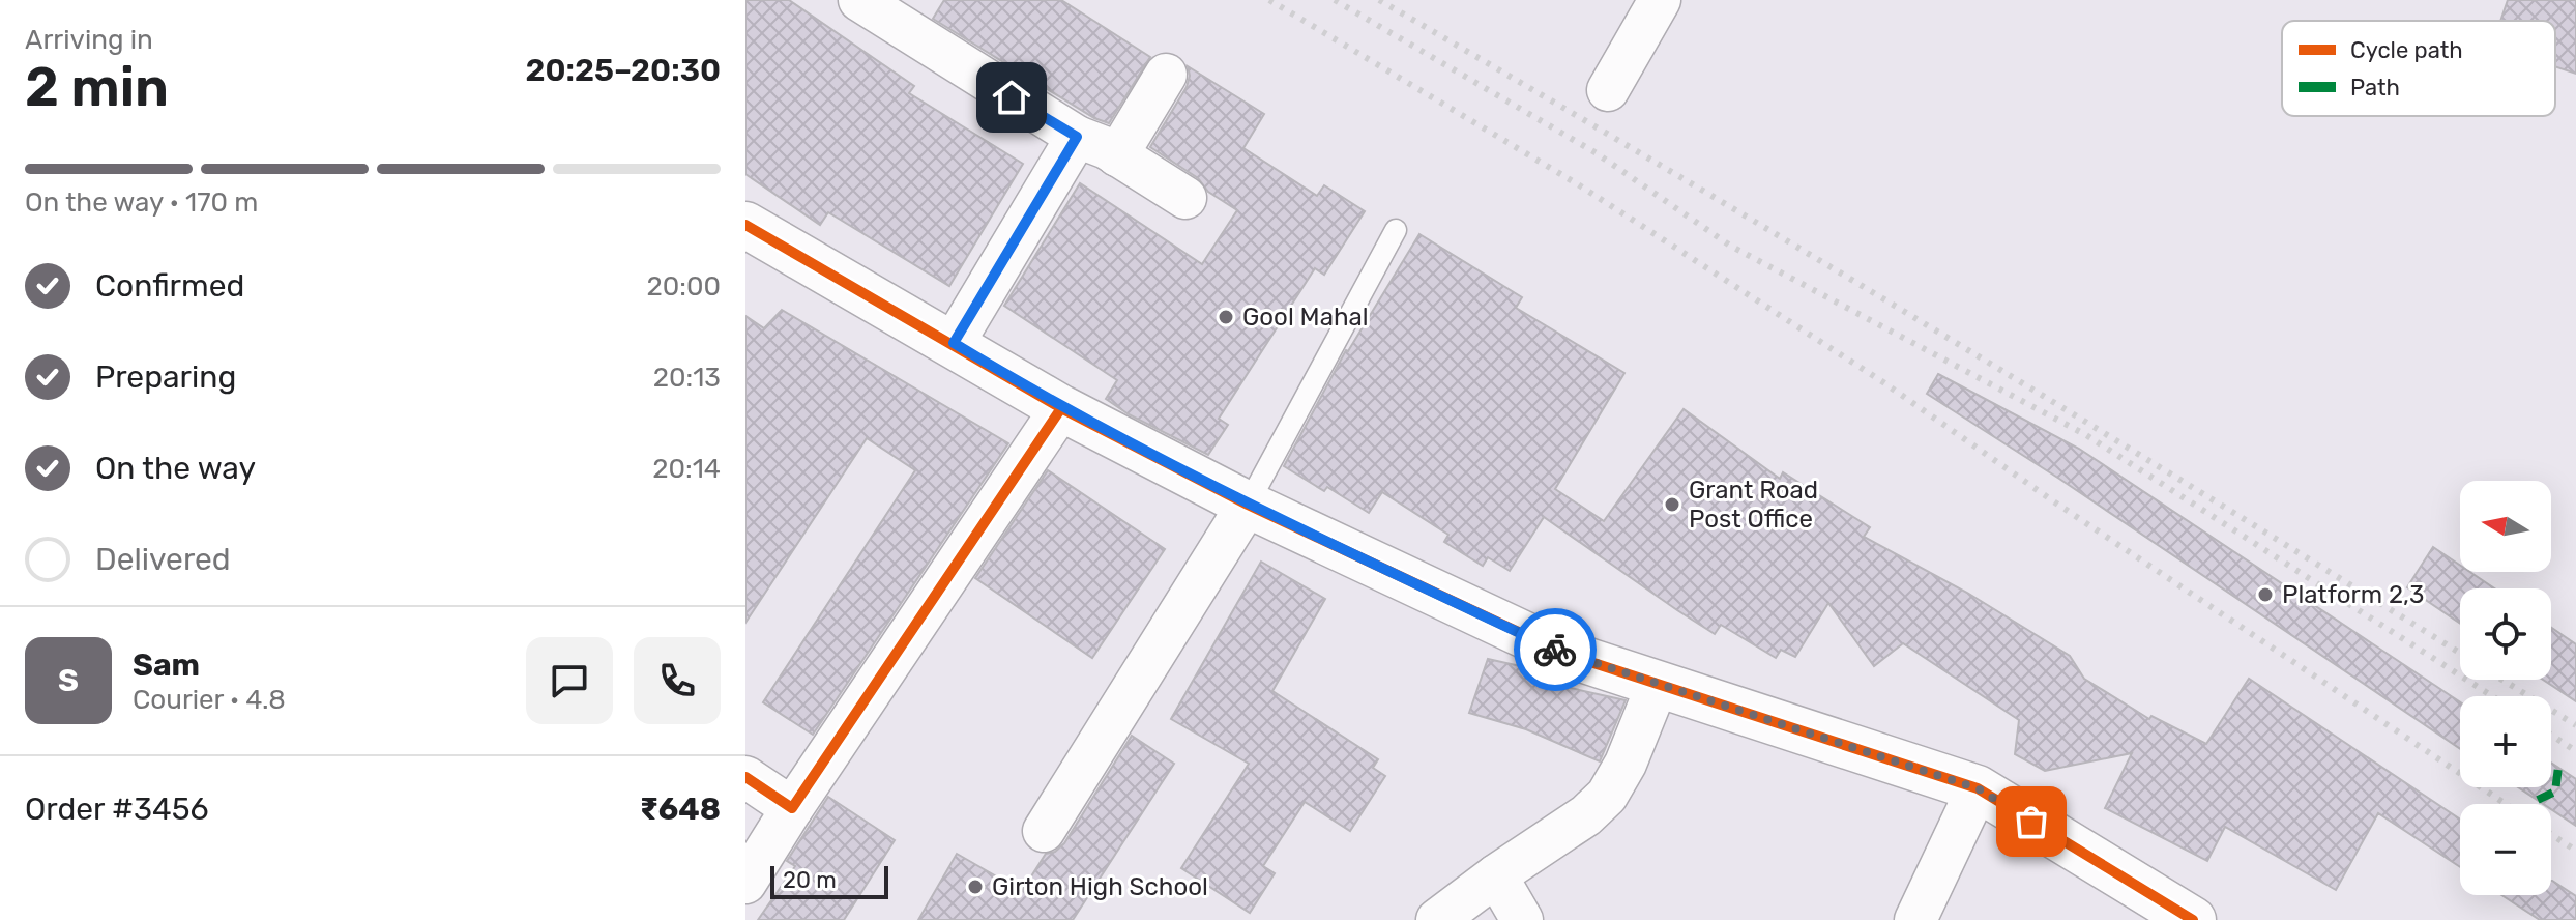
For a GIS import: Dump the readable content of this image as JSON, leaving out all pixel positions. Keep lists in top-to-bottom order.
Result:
{
  "places": [
    "Gool Mahal",
    "Grant Road Post Office",
    "Platform 2,3",
    "Girton High School"
  ],
  "legend": ["Cycle path", "Path"],
  "scale_bar": "20 m",
  "north": "left",
  "page": {
    "heading": ["2 min", "Arriving in", "20:25–20:30"],
    "panel": [
      "Sam",
      "Courier · 4.8",
      "Order #3456",
      "₹648"
    ],
    "bar": "On the way · 170 m",
    "list": [
      ["Confirmed", "20:00"],
      ["Preparing", "20:13"],
      ["On the way", "20:14"],
      "Delivered"
    ],
    "map_buttons": ["+", "−"],
    "round": "S",
    "scale": "20 m"
  }
}
